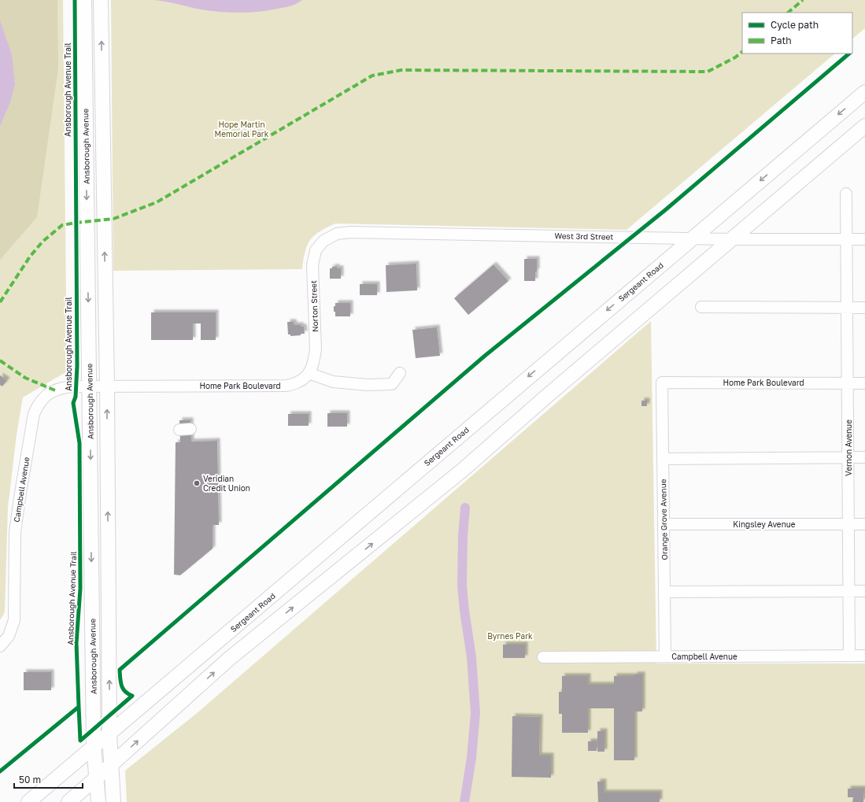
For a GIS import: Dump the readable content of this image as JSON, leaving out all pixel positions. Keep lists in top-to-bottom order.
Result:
{
  "streets": {
    "main road": ["Ansborough Avenue", "Sergeant Road"],
    "street": [
      "West 3rd Street",
      "Norton Street",
      "Home Park Boulevard",
      "Vernon Avenue",
      "Campbell Avenue",
      "Orange Grove Avenue",
      "Kingsley Avenue"
    ],
    "cycle path": ["Ansborough Avenue Trail"]
  },
  "crossings": [
    ["Ansborough Avenue", "Sergeant Road"],
    ["Ansborough Avenue", "Home Park Boulevard"],
    ["Ansborough Avenue", "Campbell Avenue"],
    ["West 3rd Street", "Sergeant Road"],
    ["West 3rd Street", "Norton Street"],
    ["West 3rd Street", "Vernon Avenue"],
    ["Norton Street", "Home Park Boulevard"],
    ["Home Park Boulevard", "Vernon Avenue"],
    ["Home Park Boulevard", "Campbell Avenue"],
    ["Home Park Boulevard", "Orange Grove Avenue"],
    ["Vernon Avenue", "Campbell Avenue"],
    ["Vernon Avenue", "Kingsley Avenue"],
    ["Campbell Avenue", "Orange Grove Avenue"],
    ["Orange Grove Avenue", "Kingsley Avenue"]
  ],
  "parks": ["Hope Martin Memorial Park", "Byrnes Park"],
  "places": ["Veridian Credit Union"],
  "legend": ["Cycle path", "Path"],
  "scale_bar": "50 m"
}
